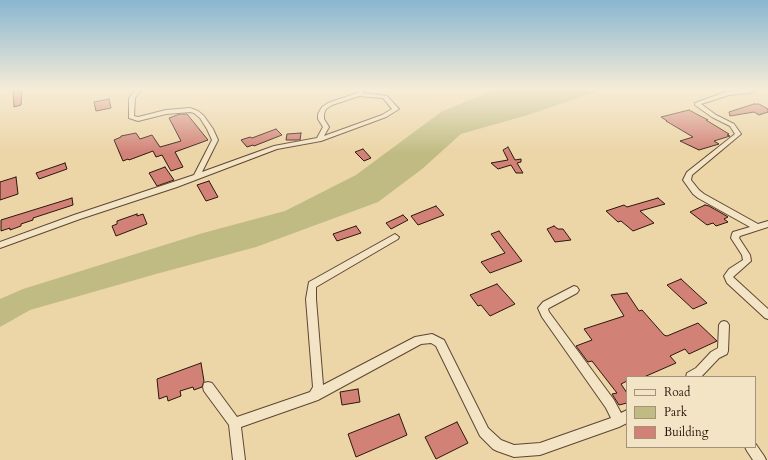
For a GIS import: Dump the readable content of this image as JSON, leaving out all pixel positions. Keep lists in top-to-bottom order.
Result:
{
  "legend": ["Road", "Park", "Building"]
}
